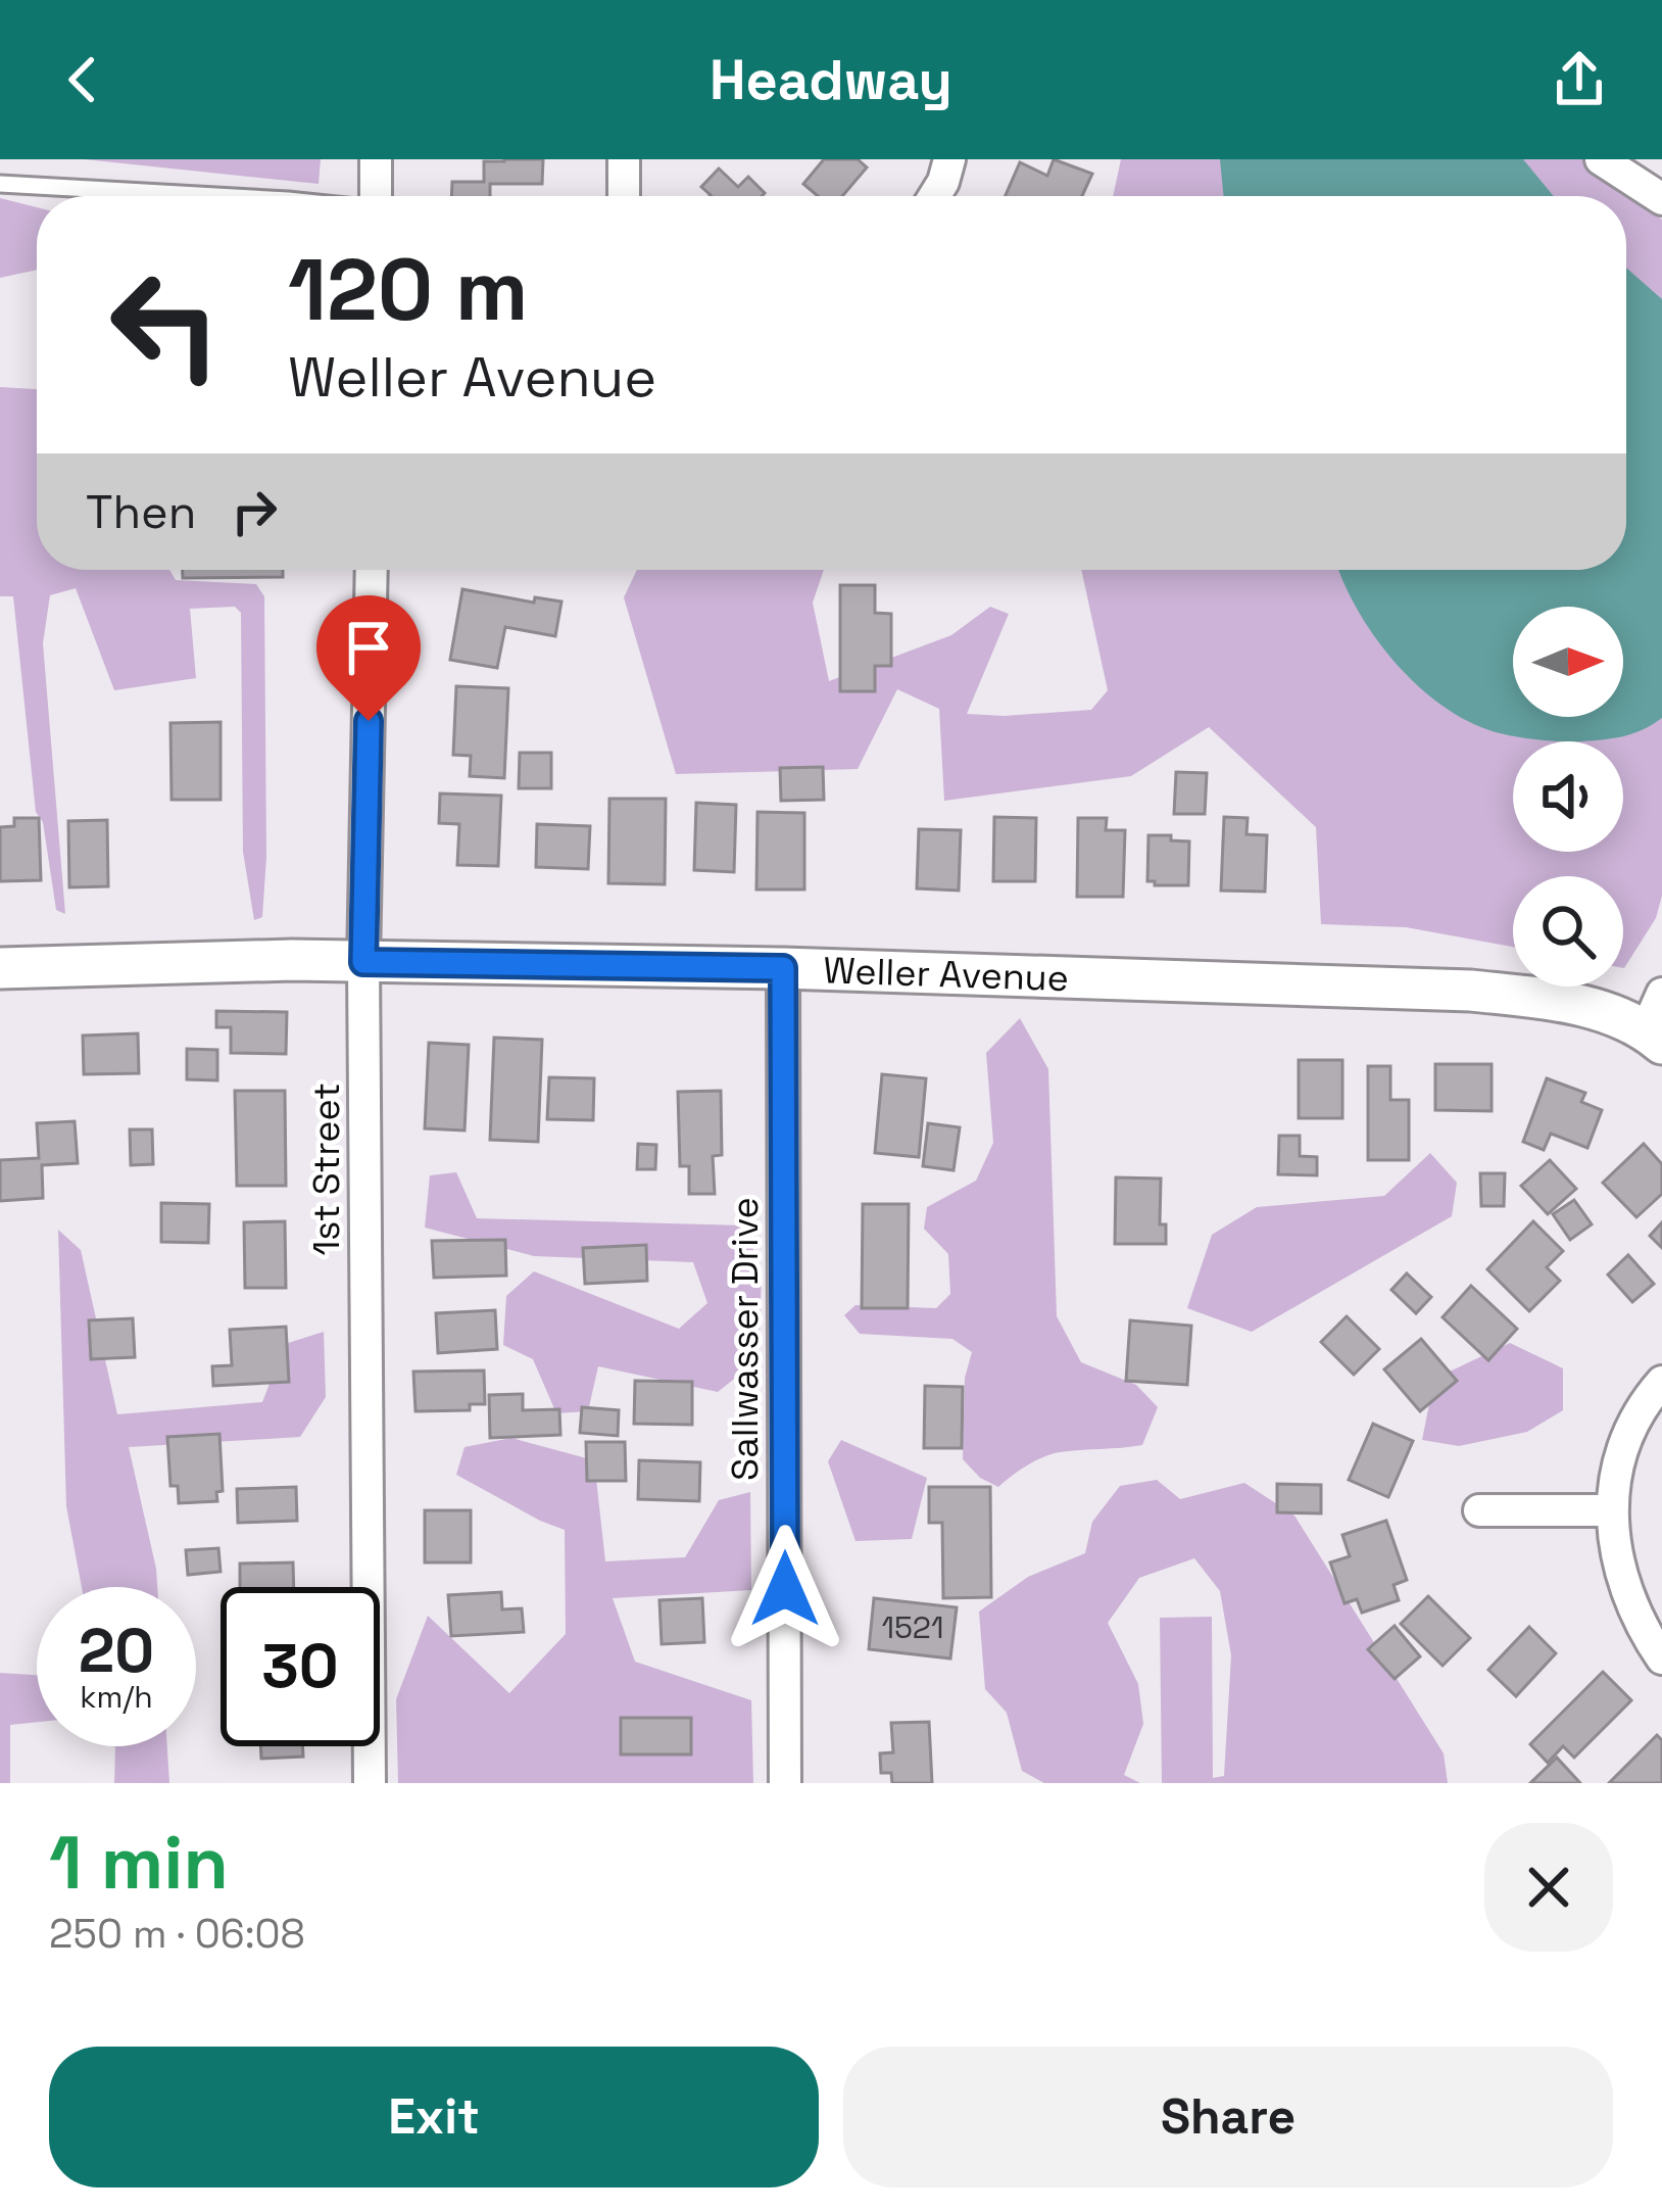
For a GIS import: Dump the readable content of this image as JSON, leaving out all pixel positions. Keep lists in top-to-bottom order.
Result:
{
  "streets": {
    "street": ["Weller Avenue", "1st Street", "Sallwasser Drive"]
  },
  "crossings": [
    ["Weller Avenue", "1st Street"],
    ["Weller Avenue", "Sallwasser Drive"]
  ],
  "house_numbers": ["1521"],
  "north": "right",
  "page": {
    "header": "Headway",
    "turn": ["120 m", "Weller Avenue"],
    "then": "Then",
    "speed": "20 km/h",
    "limit": "30",
    "heading": ["1 min", "250 m · 06:08"],
    "buttons": ["Exit", "Share"]
  }
}
